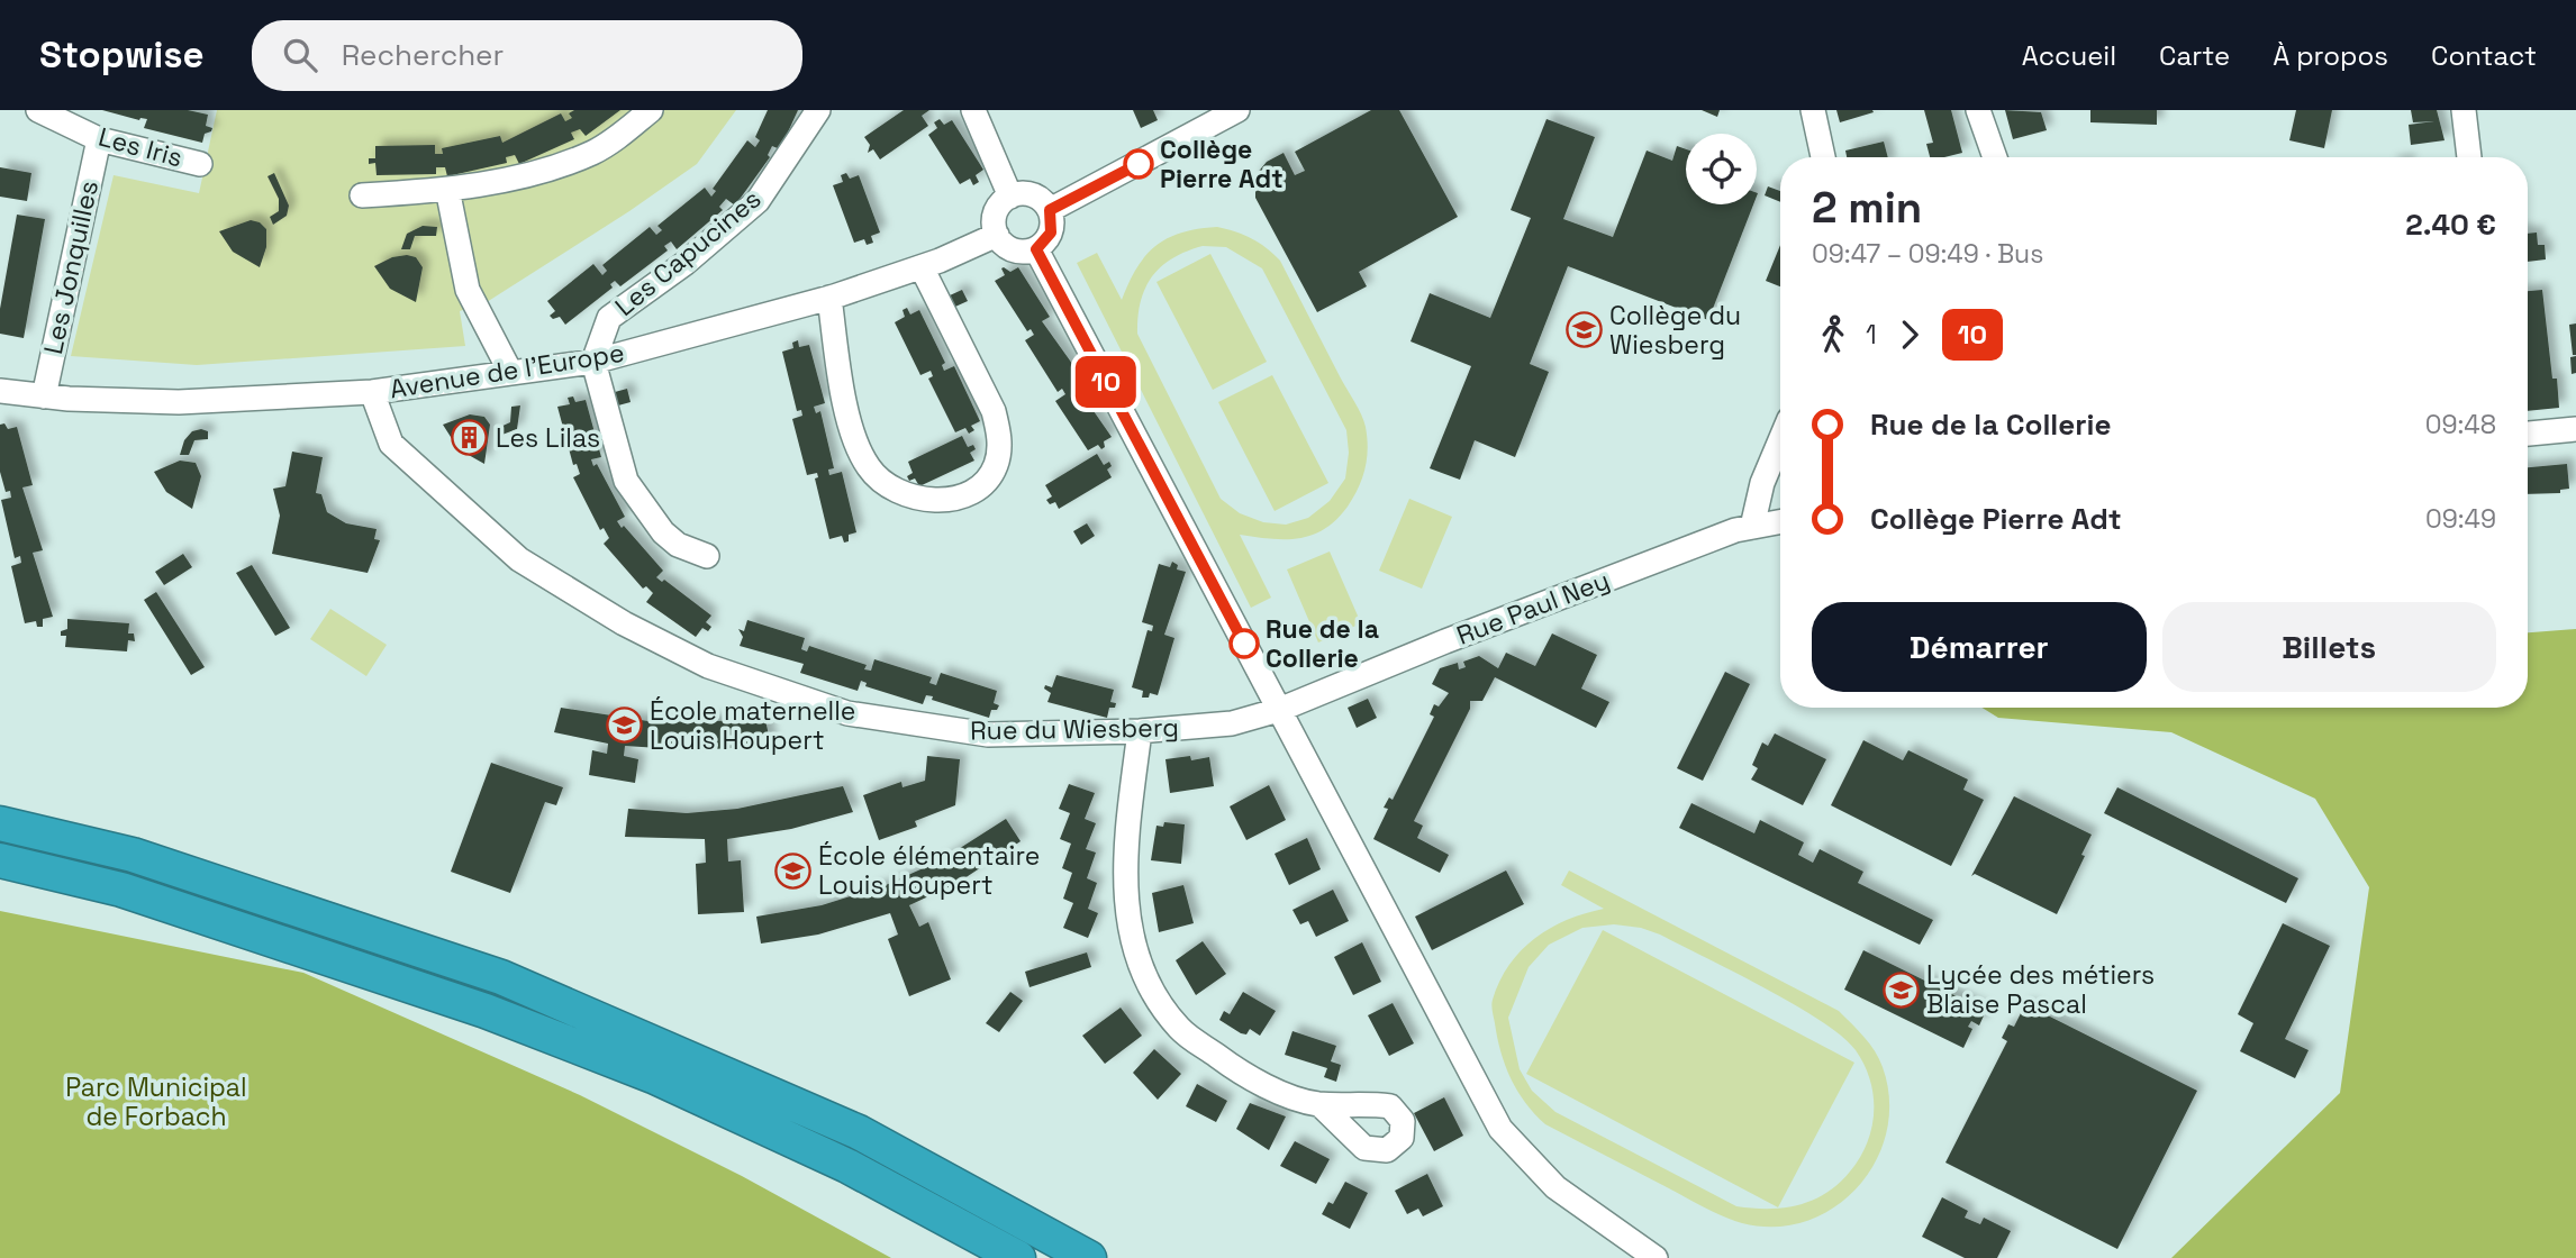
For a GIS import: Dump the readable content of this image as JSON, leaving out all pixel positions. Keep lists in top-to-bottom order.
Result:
{
  "streets": {
    "street": [
      "Les Iris",
      "Les Capucines",
      "Les Jonquilles",
      "Avenue de l'Europe",
      "Rue Paul Ney",
      "Rue du Wiesberg"
    ]
  },
  "crossings": [
    ["Les Iris", "Les Jonquilles"],
    ["Les Capucines", "Avenue de l'Europe"],
    ["Les Jonquilles", "Avenue de l'Europe"],
    ["Avenue de l'Europe", "Rue du Wiesberg"],
    ["Rue Paul Ney", "Rue du Wiesberg"]
  ],
  "parks": ["Parc Municipal de Forbach"],
  "places": {
    "other": ["Collège Pierre Adt", "Rue de la Collerie"],
    "school or university": [
      "Collège du Wiesberg",
      "École maternelle Louis Houpert",
      "École élémentaire Louis Houpert",
      "Lycée des métiers Blaise Pascal"
    ],
    "building": ["Les Lilas"]
  },
  "lines": ["bus line 10"],
  "page": {
    "header": "Stopwise",
    "search": "Rechercher",
    "nav": [
      "Accueil",
      "Carte",
      "À propos",
      "Contact"
    ],
    "on_map": "10",
    "heading": ["2 min", "09:47 – 09:49 · Bus", "2.40 €"],
    "legs": ["1", "10"],
    "list": [
      {
        "name": "Rue de la Collerie",
        "value": "09:48"
      },
      {
        "name": "Collège Pierre Adt",
        "value": "09:49"
      }
    ],
    "buttons": ["Démarrer", "Billets"]
  }
}
